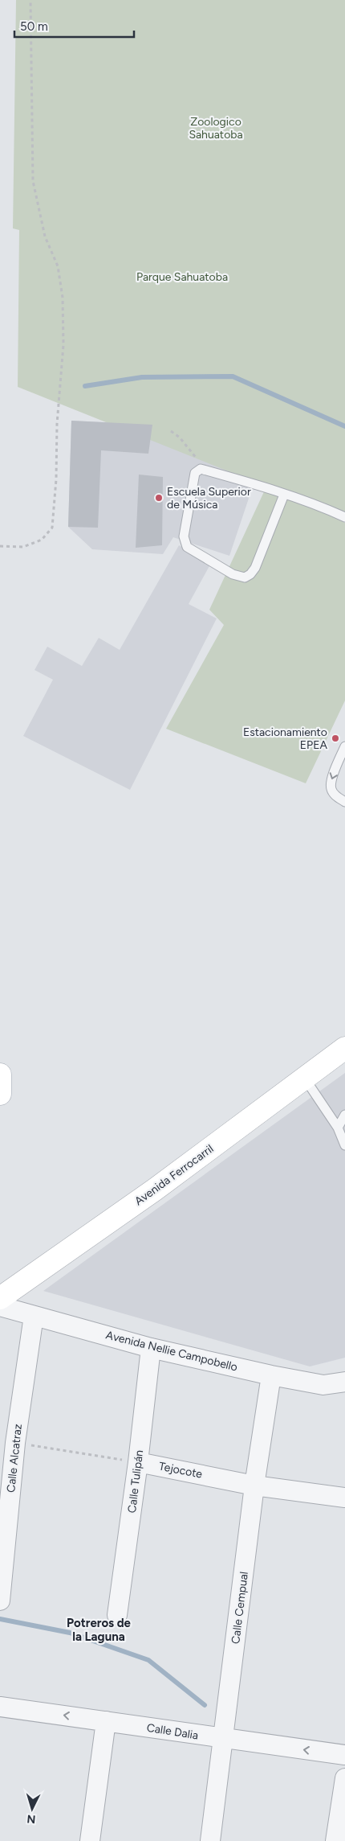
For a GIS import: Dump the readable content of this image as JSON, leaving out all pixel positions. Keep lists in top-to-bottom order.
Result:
{
  "streets": {
    "street": [
      "Avenida Ferrocarril",
      "Avenida Nellie Campobello",
      "Calle Alcatraz",
      "Tejocote",
      "Calle Tulipán",
      "Calle Cempual",
      "Calle Dalia"
    ]
  },
  "crossings": [
    ["Avenida Nellie Campobello", "Calle Alcatraz"],
    ["Avenida Nellie Campobello", "Calle Tulipán"],
    ["Avenida Nellie Campobello", "Calle Cempual"],
    ["Tejocote", "Calle Tulipán"],
    ["Tejocote", "Calle Cempual"],
    ["Calle Cempual", "Calle Dalia"]
  ],
  "one_way": ["Calle Dalia"],
  "districts": ["Potreros de la Laguna"],
  "parks": ["Zoologico Sahuatoba", "Parque Sahuatoba"],
  "places": ["Escuela Superior de Música", "Estacionamiento EPEA"],
  "scale_bar": "50 m",
  "north": "bottom"
}
